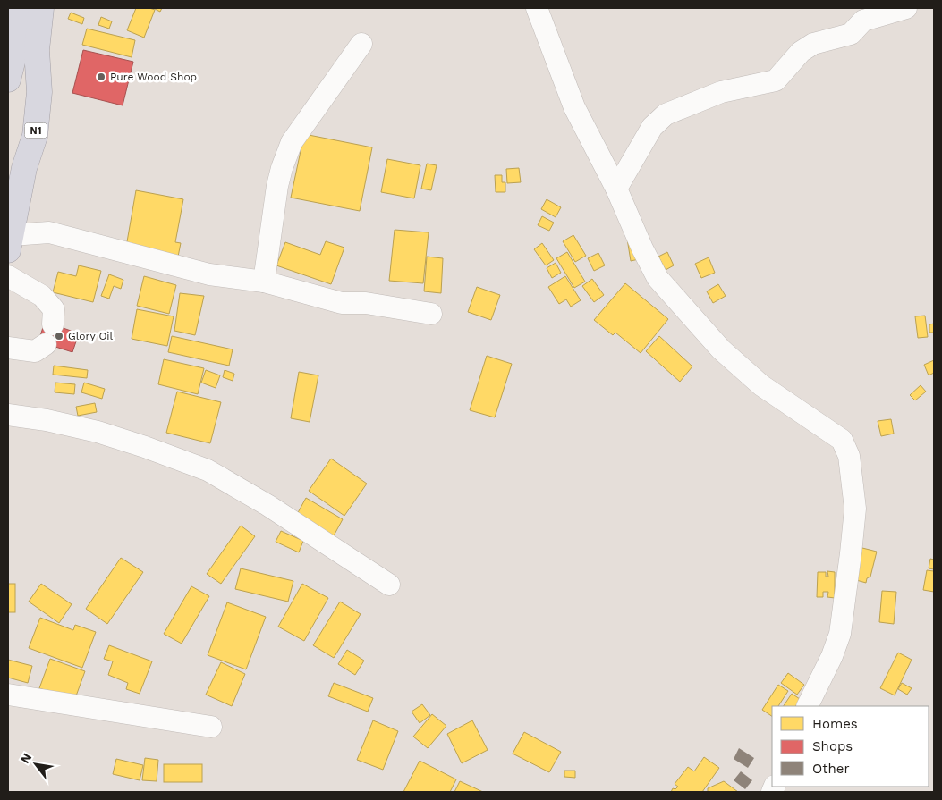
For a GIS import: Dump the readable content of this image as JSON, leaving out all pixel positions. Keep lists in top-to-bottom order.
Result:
{
  "streets": {
    "highway": ["N1"]
  },
  "places": ["Pure Wood Shop", "Glory Oil"],
  "legend": ["Homes", "Shops", "Other"],
  "north": "top left"
}
